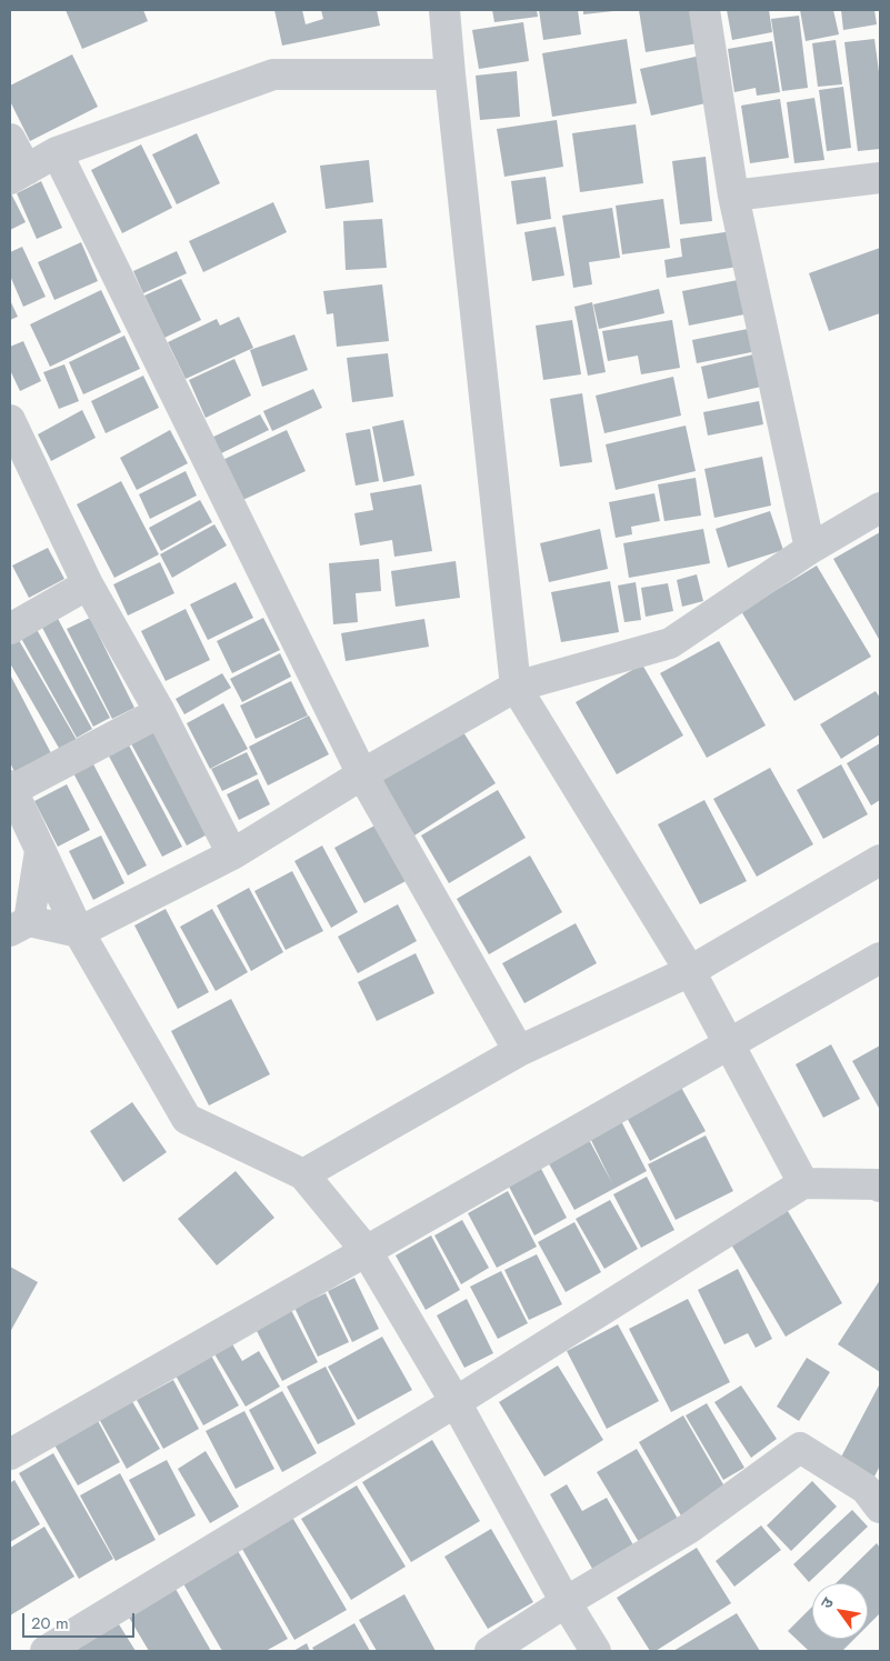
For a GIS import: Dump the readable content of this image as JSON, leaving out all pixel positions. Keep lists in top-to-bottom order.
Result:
{
  "scale_bar": "20 m",
  "north": "top left"
}
